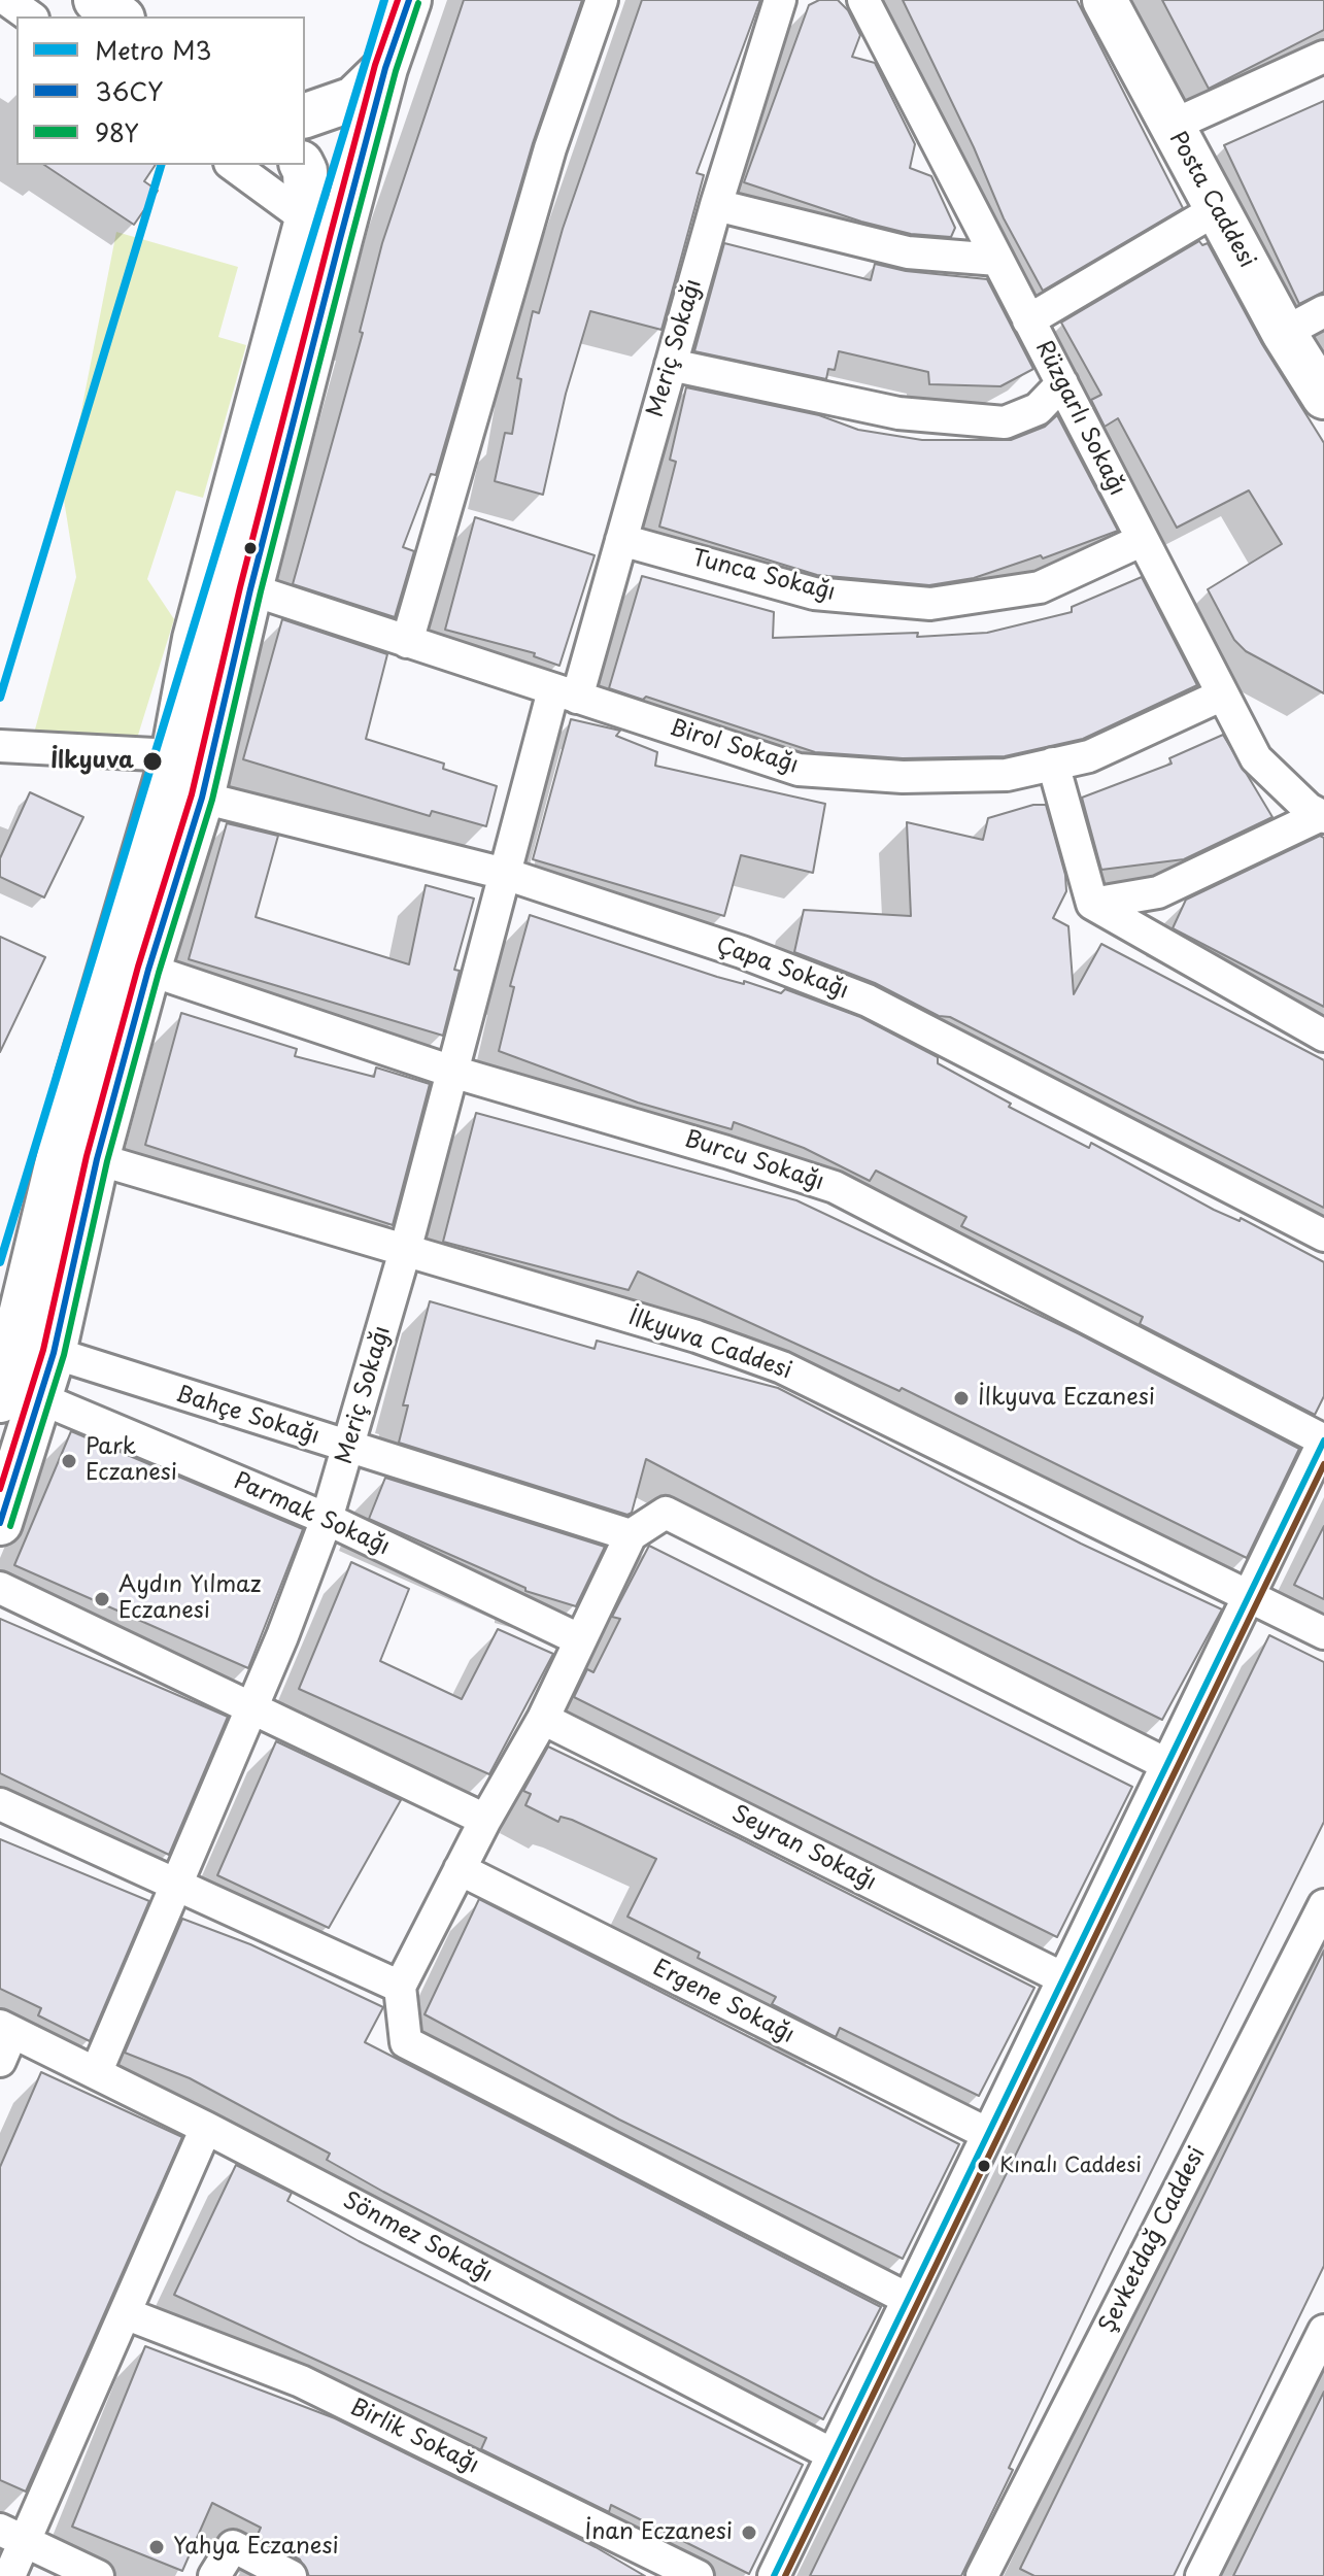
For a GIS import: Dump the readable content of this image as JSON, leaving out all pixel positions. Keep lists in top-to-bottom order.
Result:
{
  "streets": {
    "main road": ["Posta Caddesi"],
    "street": [
      "Meriç Sokağı",
      "Rüzgarlı Sokağı",
      "Tunca Sokağı",
      "Birol Sokağı",
      "Çapa Sokağı",
      "Burcu Sokağı",
      "İlkyuva Caddesi",
      "Bahçe Sokağı",
      "Parmak Sokağı",
      "Seyran Sokağı",
      "Ergene Sokağı",
      "Sönmez Sokağı",
      "Şevketdağ Caddesi",
      "Birlik Sokağı"
    ]
  },
  "crossings": [
    ["Meriç Sokağı", "Tunca Sokağı"],
    ["Meriç Sokağı", "Birol Sokağı"],
    ["Meriç Sokağı", "Çapa Sokağı"],
    ["Meriç Sokağı", "Burcu Sokağı"],
    ["Meriç Sokağı", "İlkyuva Caddesi"],
    ["Meriç Sokağı", "Bahçe Sokağı"],
    ["Meriç Sokağı", "Parmak Sokağı"],
    ["Meriç Sokağı", "Sönmez Sokağı"],
    ["Rüzgarlı Sokağı", "Tunca Sokağı"],
    ["Rüzgarlı Sokağı", "Birol Sokağı"]
  ],
  "places": [
    "İlkyuva",
    "İlkyuva Eczanesi",
    "Park Eczanesi",
    "Aydın Yılmaz Eczanesi",
    "Kınalı Caddesi",
    "İnan Eczanesi",
    "Yahya Eczanesi"
  ],
  "lines": ["metro line M3", "transit line 36CY", "transit line 98Y"],
  "legend": ["Metro M3", "36CY", "98Y"]
}
